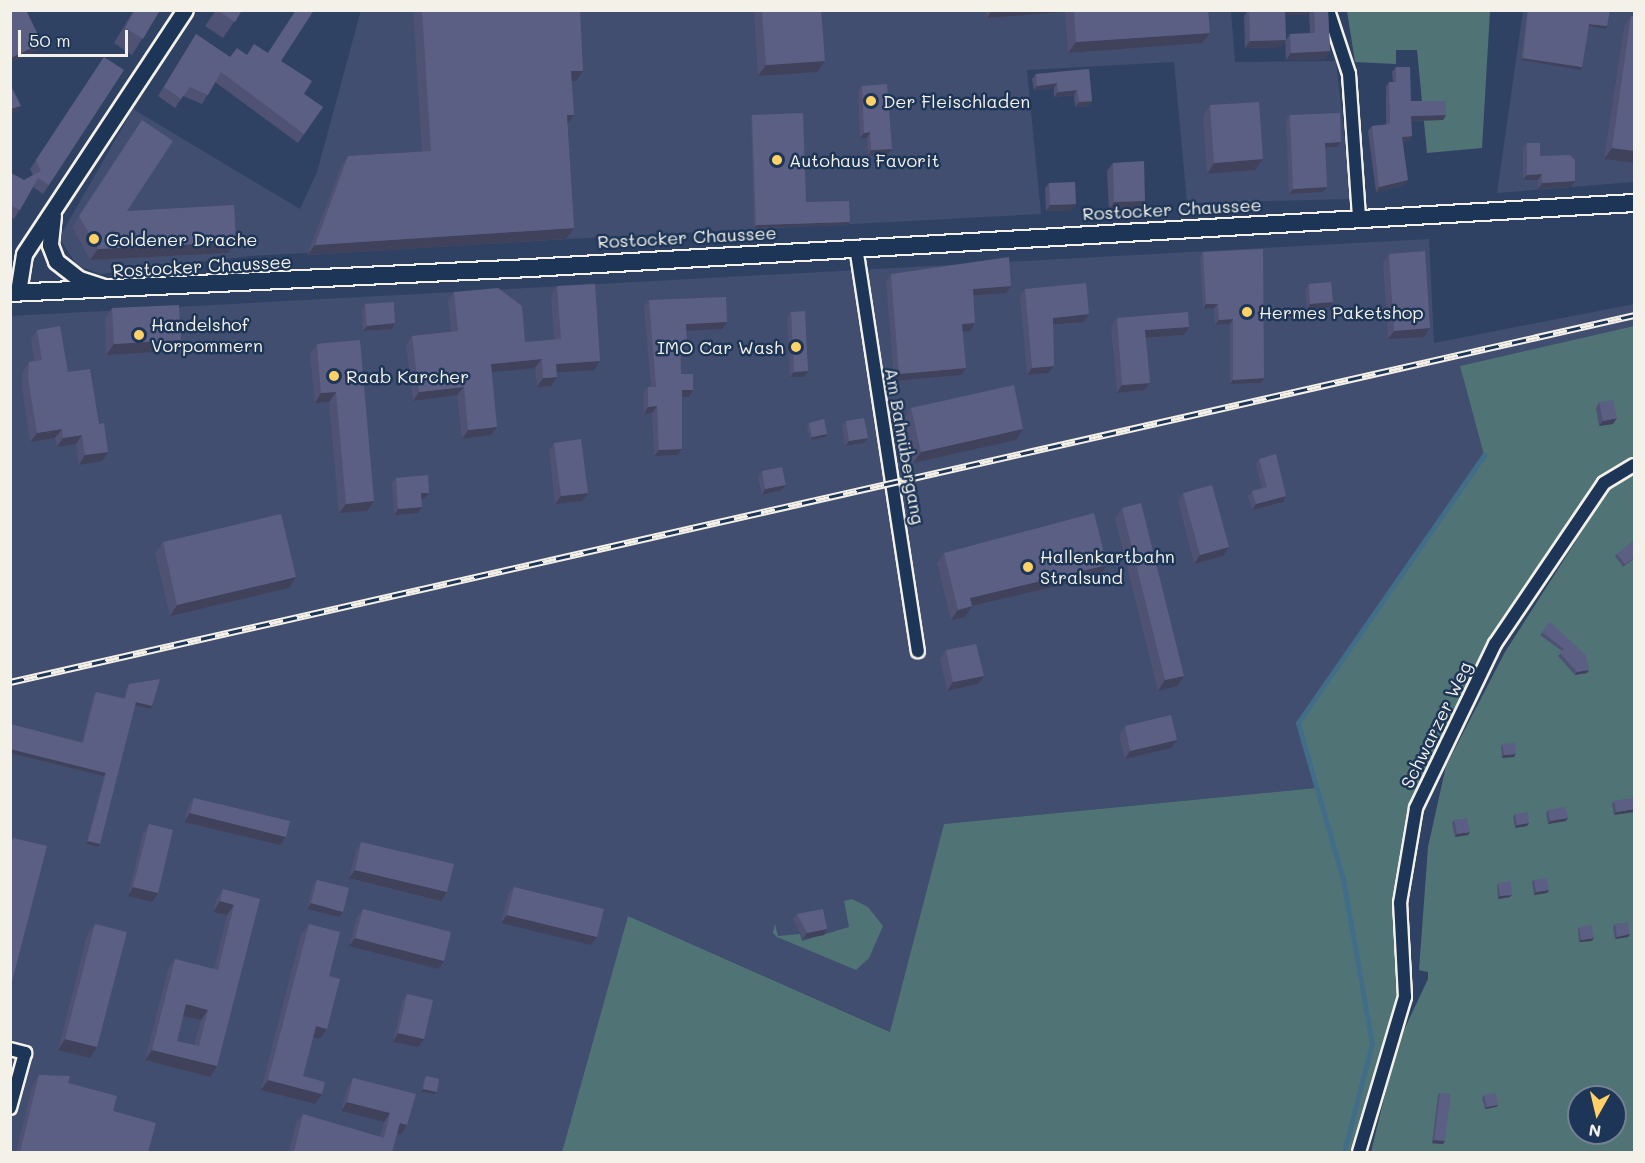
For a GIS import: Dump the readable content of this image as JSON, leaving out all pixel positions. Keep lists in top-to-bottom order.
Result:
{
  "streets": {
    "main road": ["Rostocker Chaussee"],
    "street": ["Am Bahnübergang", "Schwarzer Weg"]
  },
  "crossings": [
    ["Rostocker Chaussee", "Am Bahnübergang"]
  ],
  "places": [
    "Der Fleischladen",
    "Autohaus Favorit",
    "Goldener Drache",
    "Hermes Paketshop",
    "Handelshof Vorpommern",
    "IMO Car Wash",
    "Raab Karcher",
    "Hallenkartbahn Stralsund"
  ],
  "scale_bar": "50 m",
  "north": "bottom"
}
